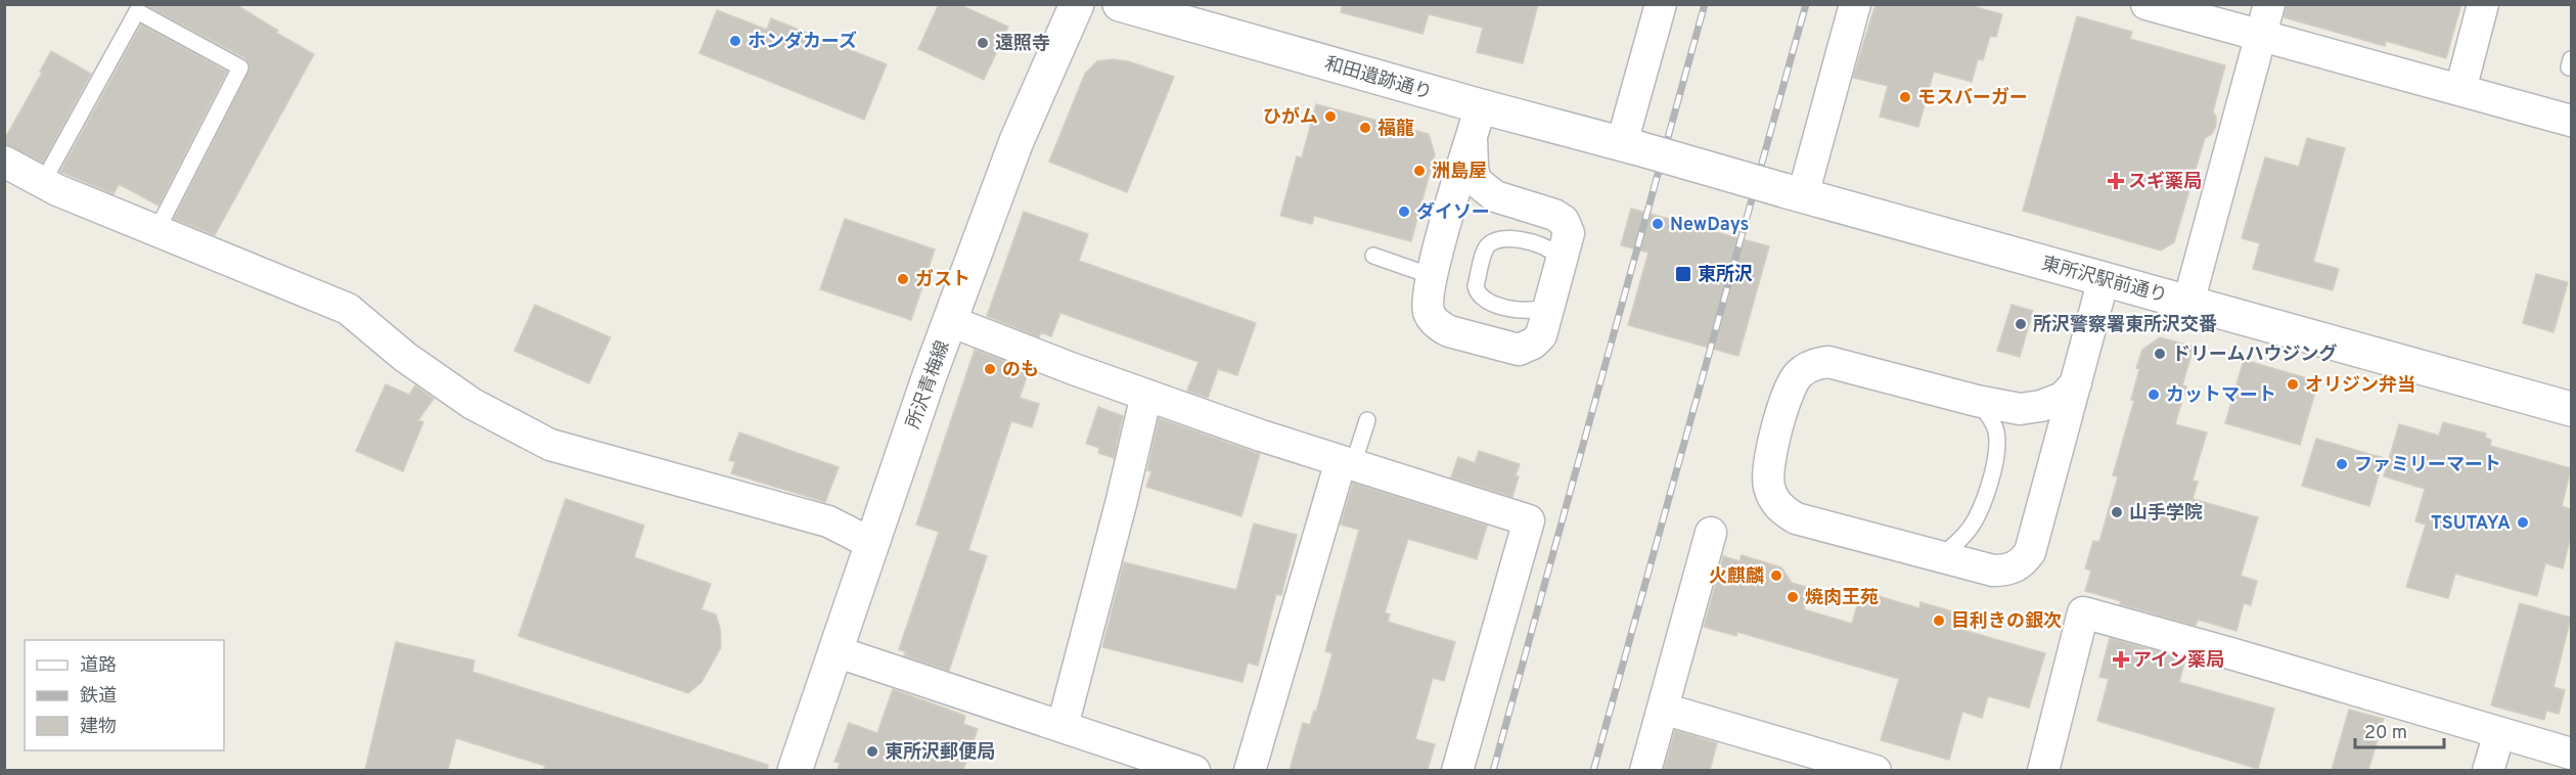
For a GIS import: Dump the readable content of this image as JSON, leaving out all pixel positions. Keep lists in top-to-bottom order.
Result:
{
  "streets": {
    "street": ["和田遺跡通り", "東所沢駅前通り", "所沢青梅線"]
  },
  "crossings": [
    ["和田遺跡通り", "東所沢駅前通り"]
  ],
  "places": {
    "other": [
      "ホンダカーズ",
      "遠照寺",
      "モスバーガー",
      "ひがム",
      "福龍",
      "洲島屋",
      "ダイソー",
      "NewDays",
      "ガスト",
      "所沢警察署東所沢交番",
      "ドリームハウジング",
      "のも",
      "オリジン弁当",
      "カットマート",
      "ファミリーマート",
      "山手学院",
      "TSUTAYA",
      "火麒麟",
      "焼肉王苑",
      "目利きの銀次",
      "東所沢郵便局"
    ],
    "health": ["スギ薬局", "アイン薬局"],
    "transit": ["東所沢"]
  },
  "legend": ["道路", "鉄道", "建物"],
  "scale_bar": "20 m"
}
